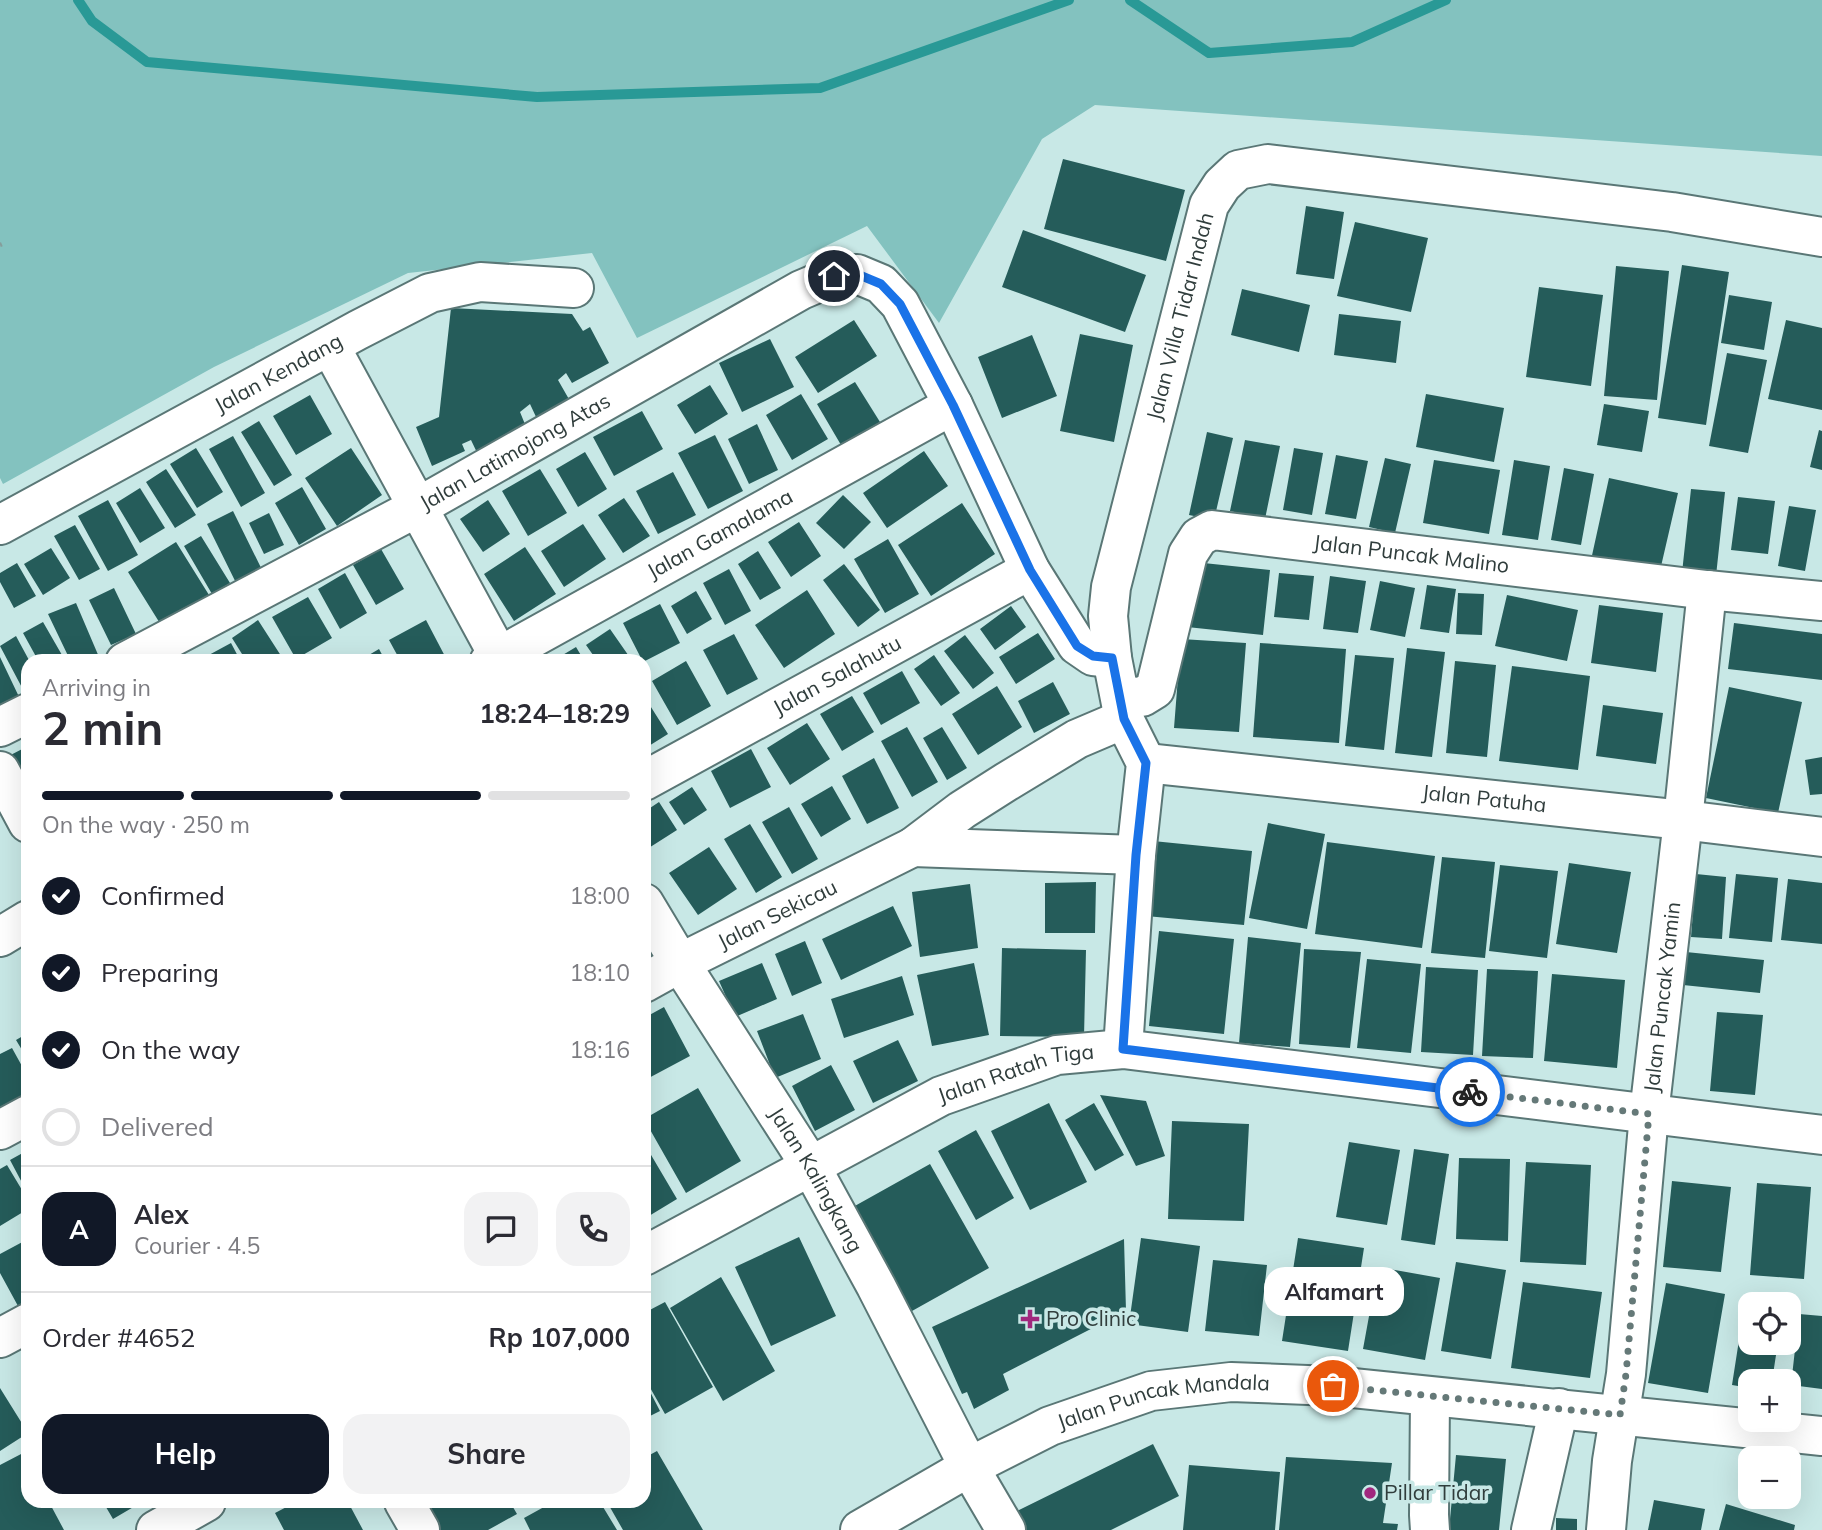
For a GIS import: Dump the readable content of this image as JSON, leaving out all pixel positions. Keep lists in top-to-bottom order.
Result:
{
  "streets": {
    "street": [
      "Jalan Villa Tidar Indah",
      "Jalan Kendang",
      "Jalan Latimojong Atas",
      "Jalan Gamalama",
      "Jalan Puncak Malino",
      "Jalan Salahutu",
      "Jalan Patuha",
      "Jalan Sekicau",
      "Jalan Puncak Yamin",
      "Jalan Ratah Tiga",
      "Jalan Kalingkang",
      "Jalan Puncak Mandala"
    ]
  },
  "crossings": [
    ["Jalan Villa Tidar Indah", "Jalan Puncak Malino"],
    ["Jalan Villa Tidar Indah", "Jalan Patuha"],
    ["Jalan Villa Tidar Indah", "Jalan Sekicau"],
    ["Jalan Latimojong Atas", "Jalan Gamalama"],
    ["Jalan Puncak Malino", "Jalan Sekicau"],
    ["Jalan Puncak Malino", "Jalan Puncak Yamin"],
    ["Jalan Patuha", "Jalan Puncak Yamin"],
    ["Jalan Sekicau", "Jalan Kalingkang"],
    ["Jalan Puncak Yamin", "Jalan Ratah Tiga"],
    ["Jalan Puncak Yamin", "Jalan Puncak Mandala"],
    ["Jalan Ratah Tiga", "Jalan Kalingkang"],
    ["Jalan Kalingkang", "Jalan Puncak Mandala"]
  ],
  "places": {
    "health": ["Pro Clinic"],
    "other": ["Alfamart", "Pillar Tidar"]
  },
  "page": {
    "heading": ["2 min", "Arriving in", "18:24–18:29"],
    "panel": [
      "Alex",
      "Courier · 4.5",
      "Order #4652",
      "Rp 107,000"
    ],
    "bar": "On the way · 250 m",
    "list": [
      ["Confirmed", "18:00"],
      ["Preparing", "18:10"],
      ["On the way", "18:16"],
      "Delivered"
    ],
    "round": "A",
    "bubble": "Alfamart",
    "map_buttons": ["+", "−"],
    "buttons": ["Help", "Share"]
  }
}
